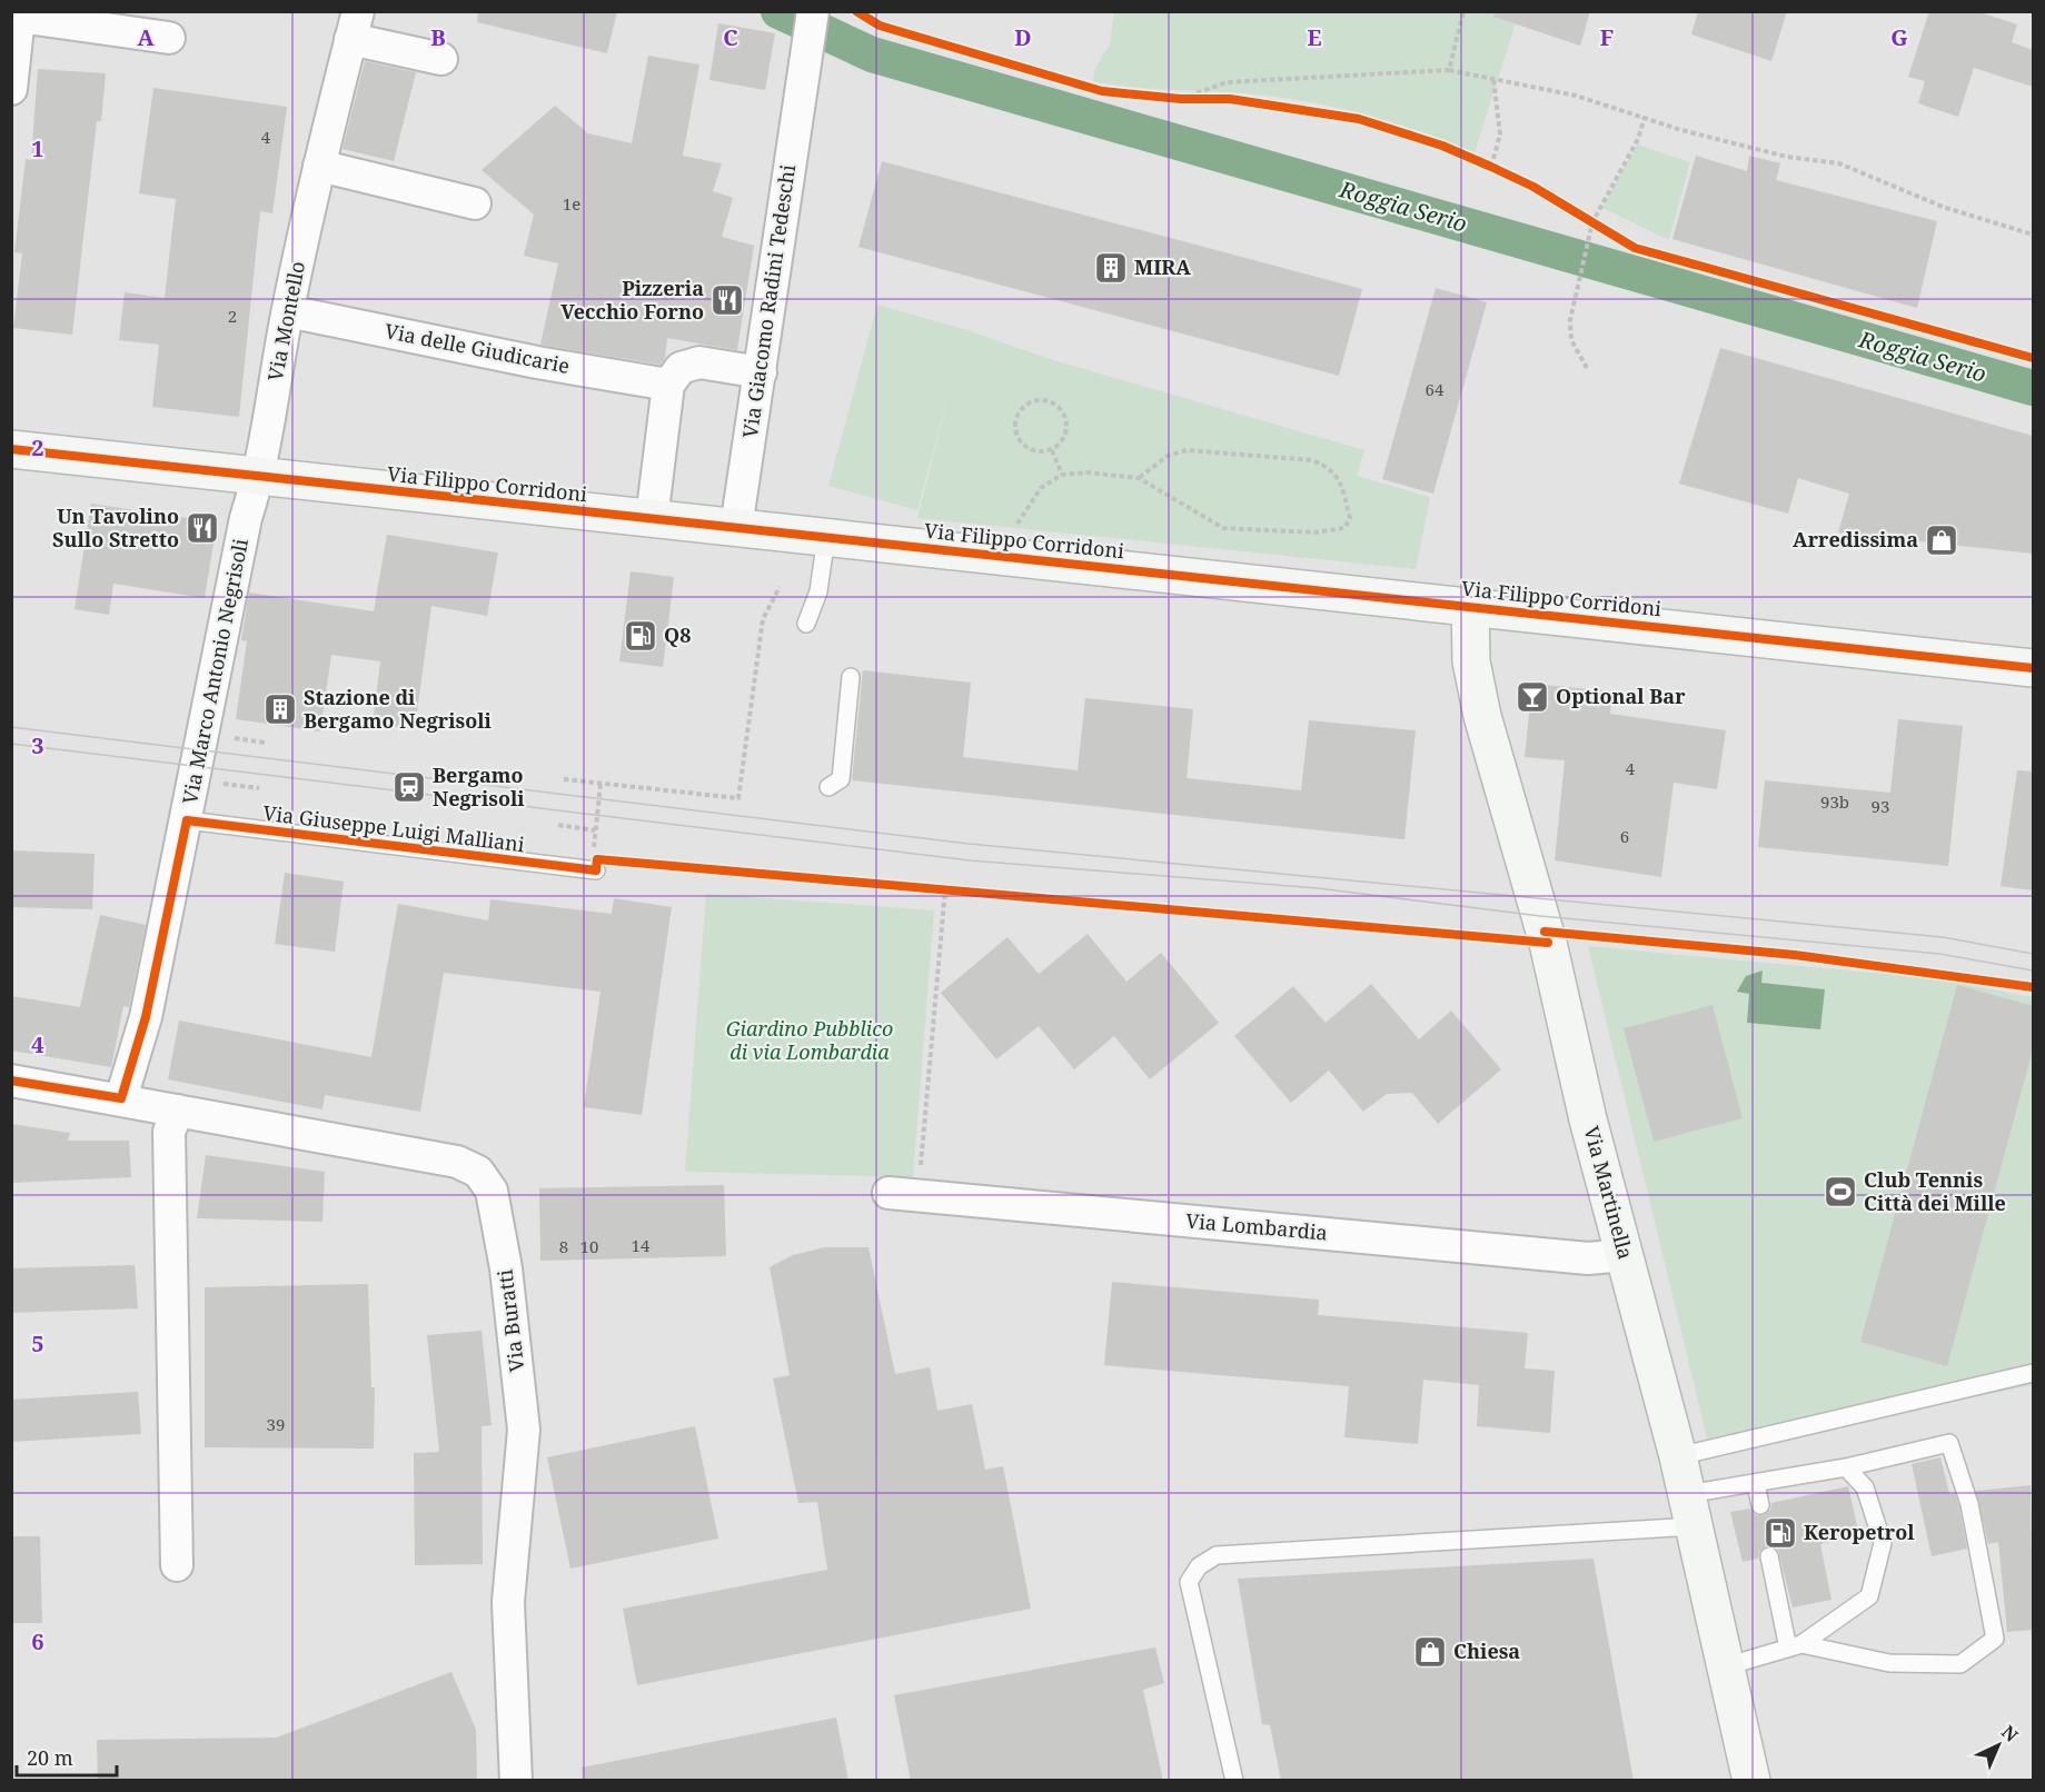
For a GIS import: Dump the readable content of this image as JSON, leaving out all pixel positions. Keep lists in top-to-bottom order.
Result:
{
  "streets": {
    "street": [
      "Via Giacomo Radini Tedeschi",
      "Via Montello",
      "Via delle Giudicarie",
      "Via Filippo Corridoni",
      "Via Marco Antonio Negrisoli",
      "Via Martinella",
      "Via Lombardia",
      "Via Buratti"
    ],
    "lane": ["Via Giuseppe Luigi Malliani"]
  },
  "crossings": [
    ["Via Giacomo Radini Tedeschi", "Via Filippo Corridoni"],
    ["Via Montello", "Via delle Giudicarie"],
    ["Via Montello", "Via Filippo Corridoni"],
    ["Via Montello", "Via Marco Antonio Negrisoli"],
    ["Via Filippo Corridoni", "Via Marco Antonio Negrisoli"],
    ["Via Filippo Corridoni", "Via Martinella"],
    ["Via Marco Antonio Negrisoli", "Via Giuseppe Luigi Malliani"],
    ["Via Marco Antonio Negrisoli", "Via Buratti"],
    ["Via Martinella", "Via Lombardia"]
  ],
  "water": ["Roggia Serio"],
  "parks": ["Giardino Pubblico di via Lombardia"],
  "places": {
    "building": ["MIRA", "Stazione di Bergamo Negrisoli"],
    "restaurant": ["Pizzeria Vecchio Forno", "Un Tavolino Sullo Stretto"],
    "shop": ["Arredissima", "Chiesa"],
    "fuel station": ["Q8", "Keropetrol"],
    "bar": ["Optional Bar"],
    "station": ["Bergamo Negrisoli"],
    "sports": ["Club Tennis Città dei Mille"]
  },
  "house_numbers": [
    "4",
    "1e",
    "2",
    "64",
    "4",
    "93b",
    "93",
    "6",
    "14",
    "8",
    "10",
    "39"
  ],
  "scale_bar": "20 m",
  "north": "top right",
  "grid": {
    "columns": [
      "A",
      "B",
      "C",
      "D",
      "E",
      "F",
      "G"
    ],
    "rows": [
      "1",
      "2",
      "3",
      "4",
      "5",
      "6"
    ]
  }
}
